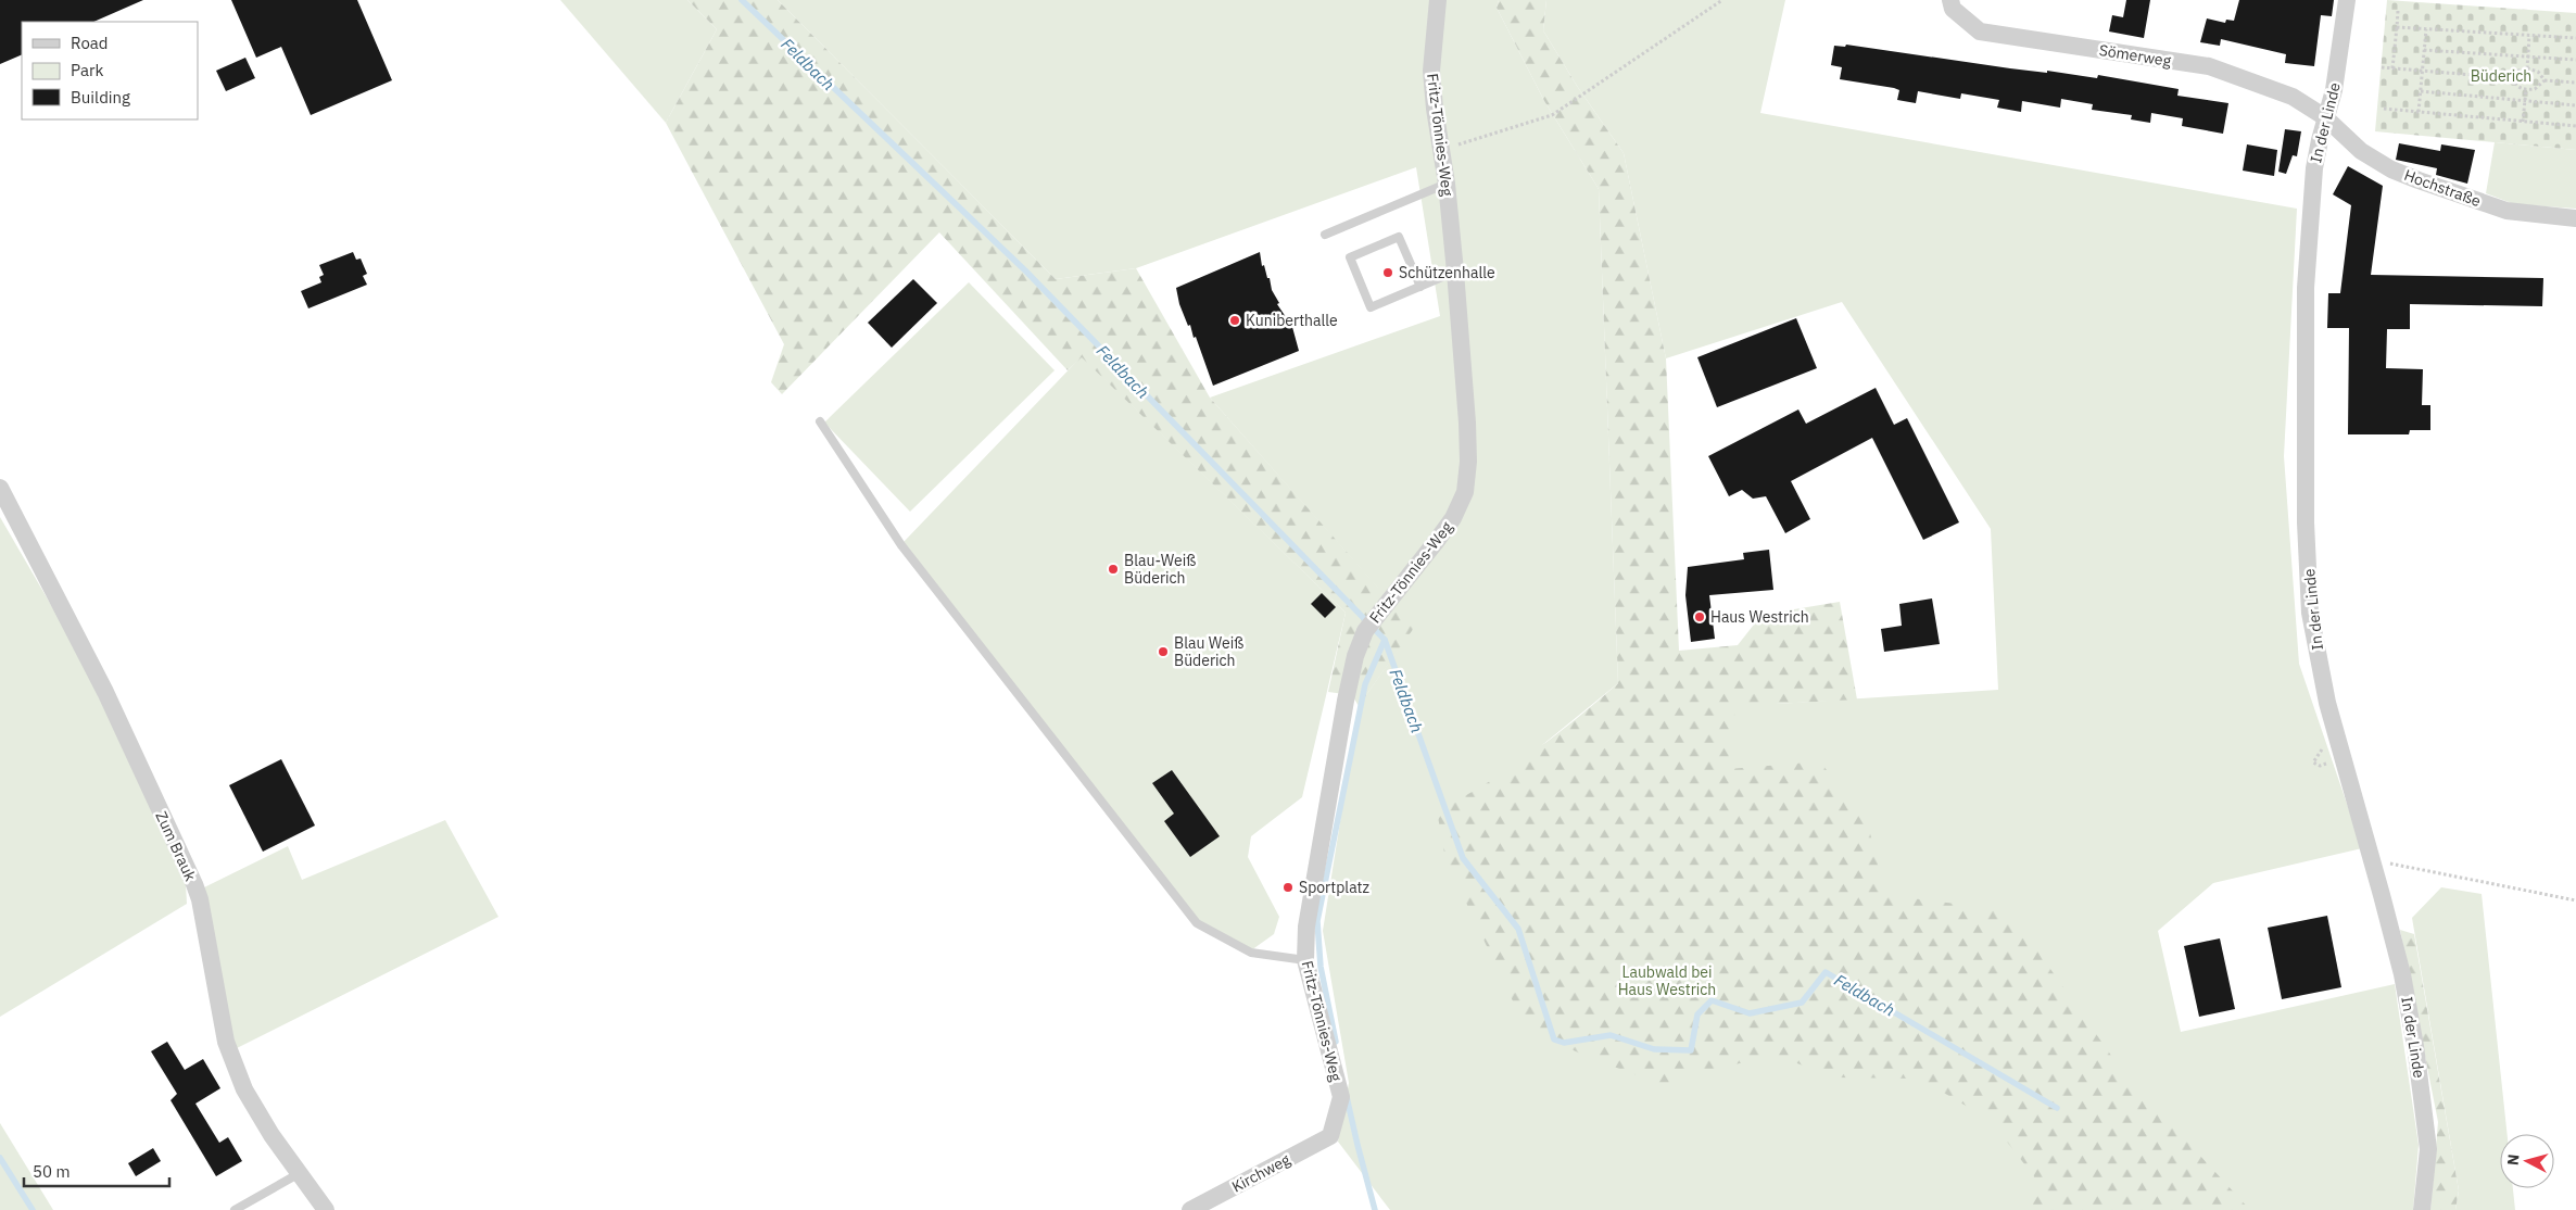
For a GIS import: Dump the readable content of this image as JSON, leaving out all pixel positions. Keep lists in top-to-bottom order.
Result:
{
  "streets": {
    "street": [
      "Sömerweg",
      "In der Linde",
      "Fritz-Tönnies-Weg",
      "Hochstraße",
      "Zum Brauk",
      "Kirchweg"
    ]
  },
  "crossings": [
    ["Sömerweg", "In der Linde"],
    ["Sömerweg", "Hochstraße"],
    ["In der Linde", "Hochstraße"],
    ["Fritz-Tönnies-Weg", "Kirchweg"]
  ],
  "water": ["Feldbach"],
  "parks": ["Büderich", "Laubwald bei Haus Westrich"],
  "places": [
    "Schützenhalle",
    "Kuniberthalle",
    "Blau-Weiß Büderich",
    "Haus Westrich",
    "Blau Weiß Büderich",
    "Sportplatz"
  ],
  "legend": ["Road", "Park", "Building"],
  "scale_bar": "50 m",
  "north": "left"
}
